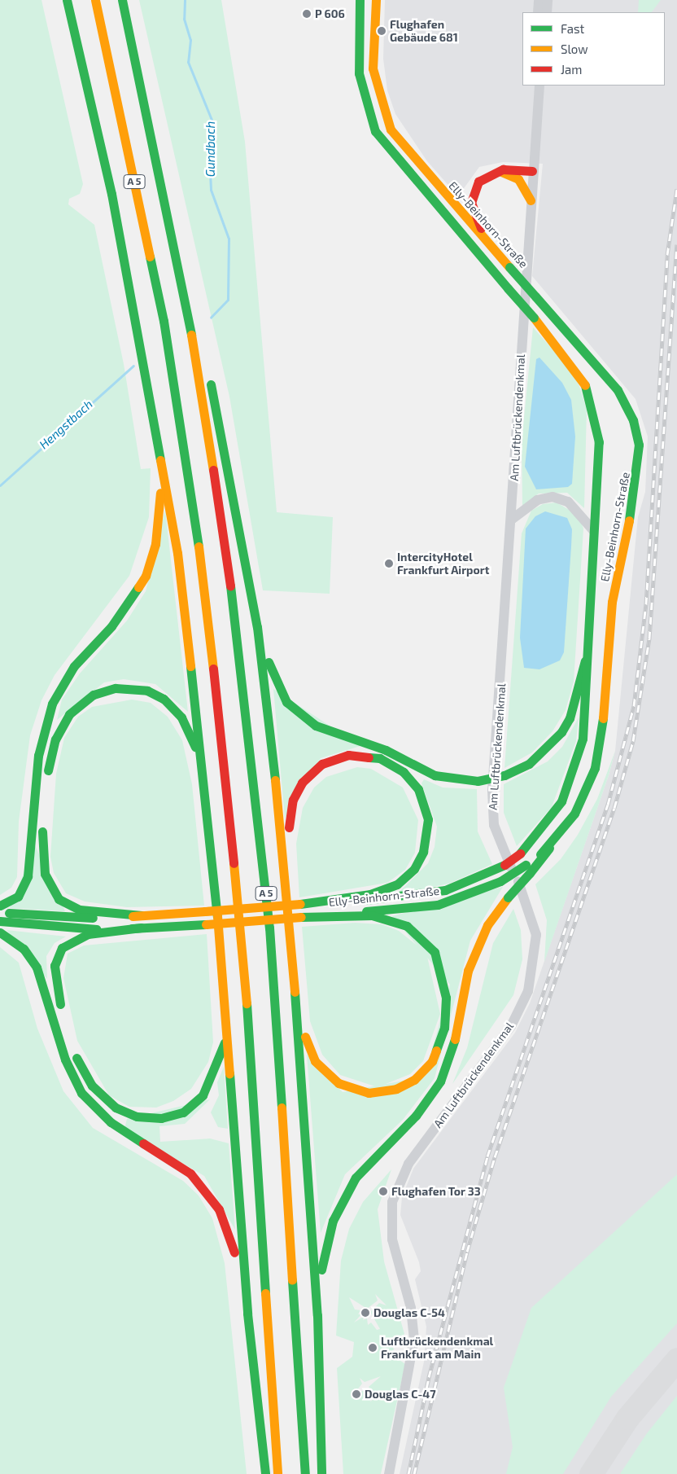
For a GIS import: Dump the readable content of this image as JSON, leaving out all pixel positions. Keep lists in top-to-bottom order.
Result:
{
  "streets": {
    "main road": ["A 5", "Elly-Beinhorn-Straße"],
    "street": ["Am Luftbrückendenkmal"]
  },
  "water": ["Gundbach", "Hengstbach"],
  "places": [
    "P 606",
    "Flughafen Gebäude 681",
    "IntercityHotel Frankfurt Airport",
    "Flughafen Tor 33",
    "Douglas C-54",
    "Luftbrückendenkmal Frankfurt am Main",
    "Douglas C-47"
  ],
  "legend": ["Fast", "Slow", "Jam"]
}
